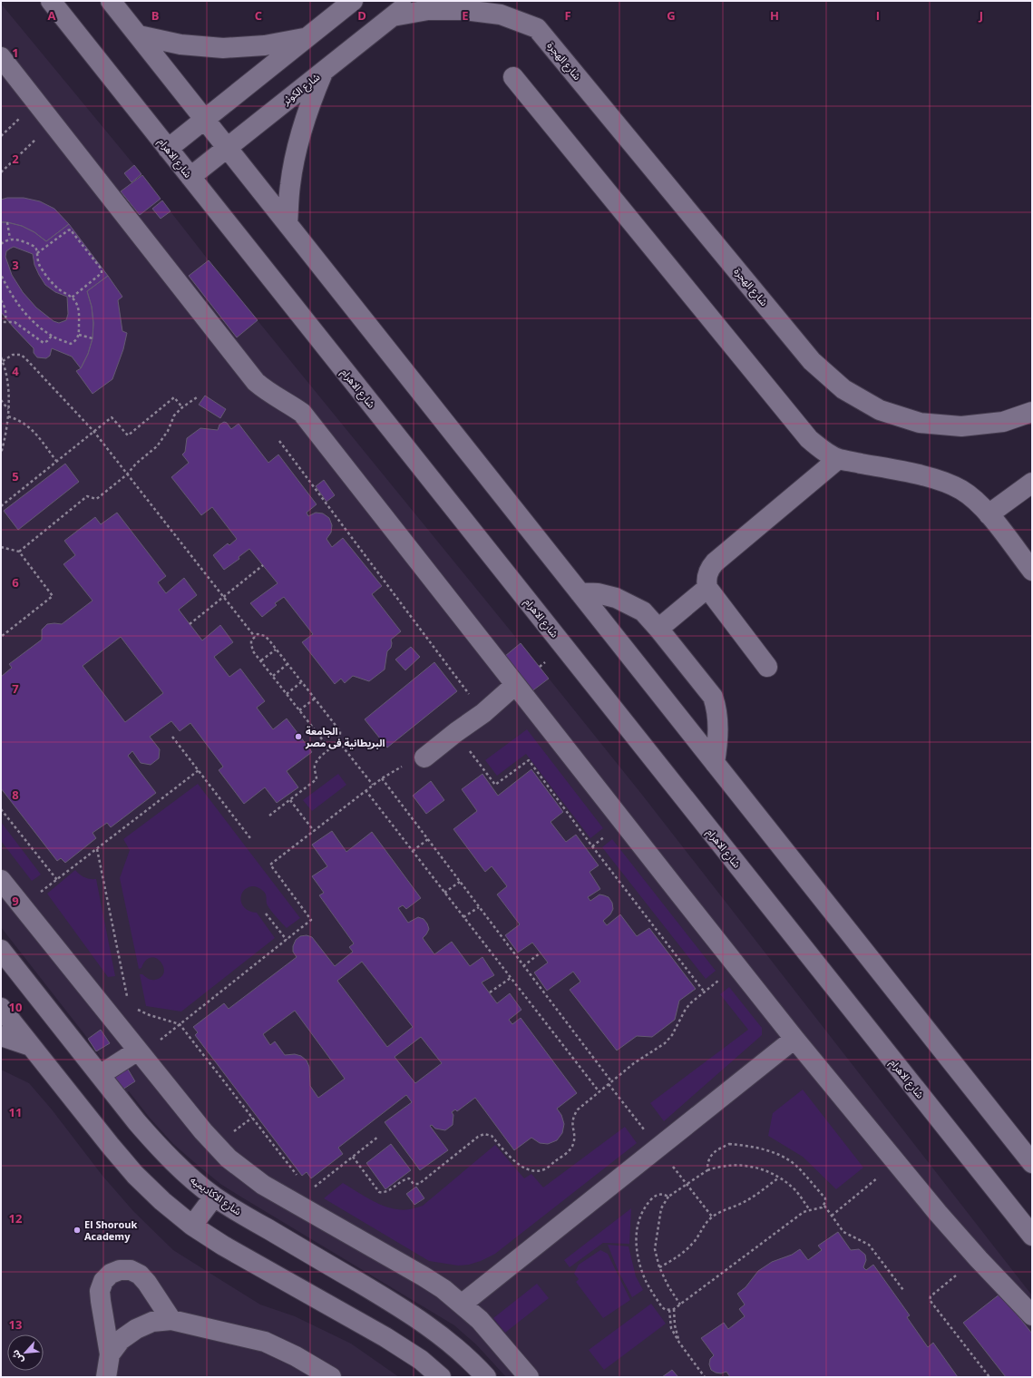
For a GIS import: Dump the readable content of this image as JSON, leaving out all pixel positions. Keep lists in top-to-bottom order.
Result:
{
  "streets": {
    "street": [
      "شارع الهجرة",
      "شارع الكوثر",
      "شارع الاهرام",
      "شارع الاكاديميه"
    ]
  },
  "crossings": [
    ["شارع الهجرة", "شارع الكوثر"],
    ["شارع الكوثر", "شارع الاهرام"]
  ],
  "places": ["الجامعة البريطانية فى مصر", "El Shorouk Academy"],
  "north": "bottom left",
  "grid": {
    "columns": [
      "A",
      "B",
      "C",
      "D",
      "E",
      "F",
      "G",
      "H",
      "I",
      "J"
    ],
    "rows": [
      "1",
      "2",
      "3",
      "4",
      "5",
      "6",
      "7",
      "8",
      "9",
      "10",
      "11",
      "12",
      "13"
    ]
  }
}
